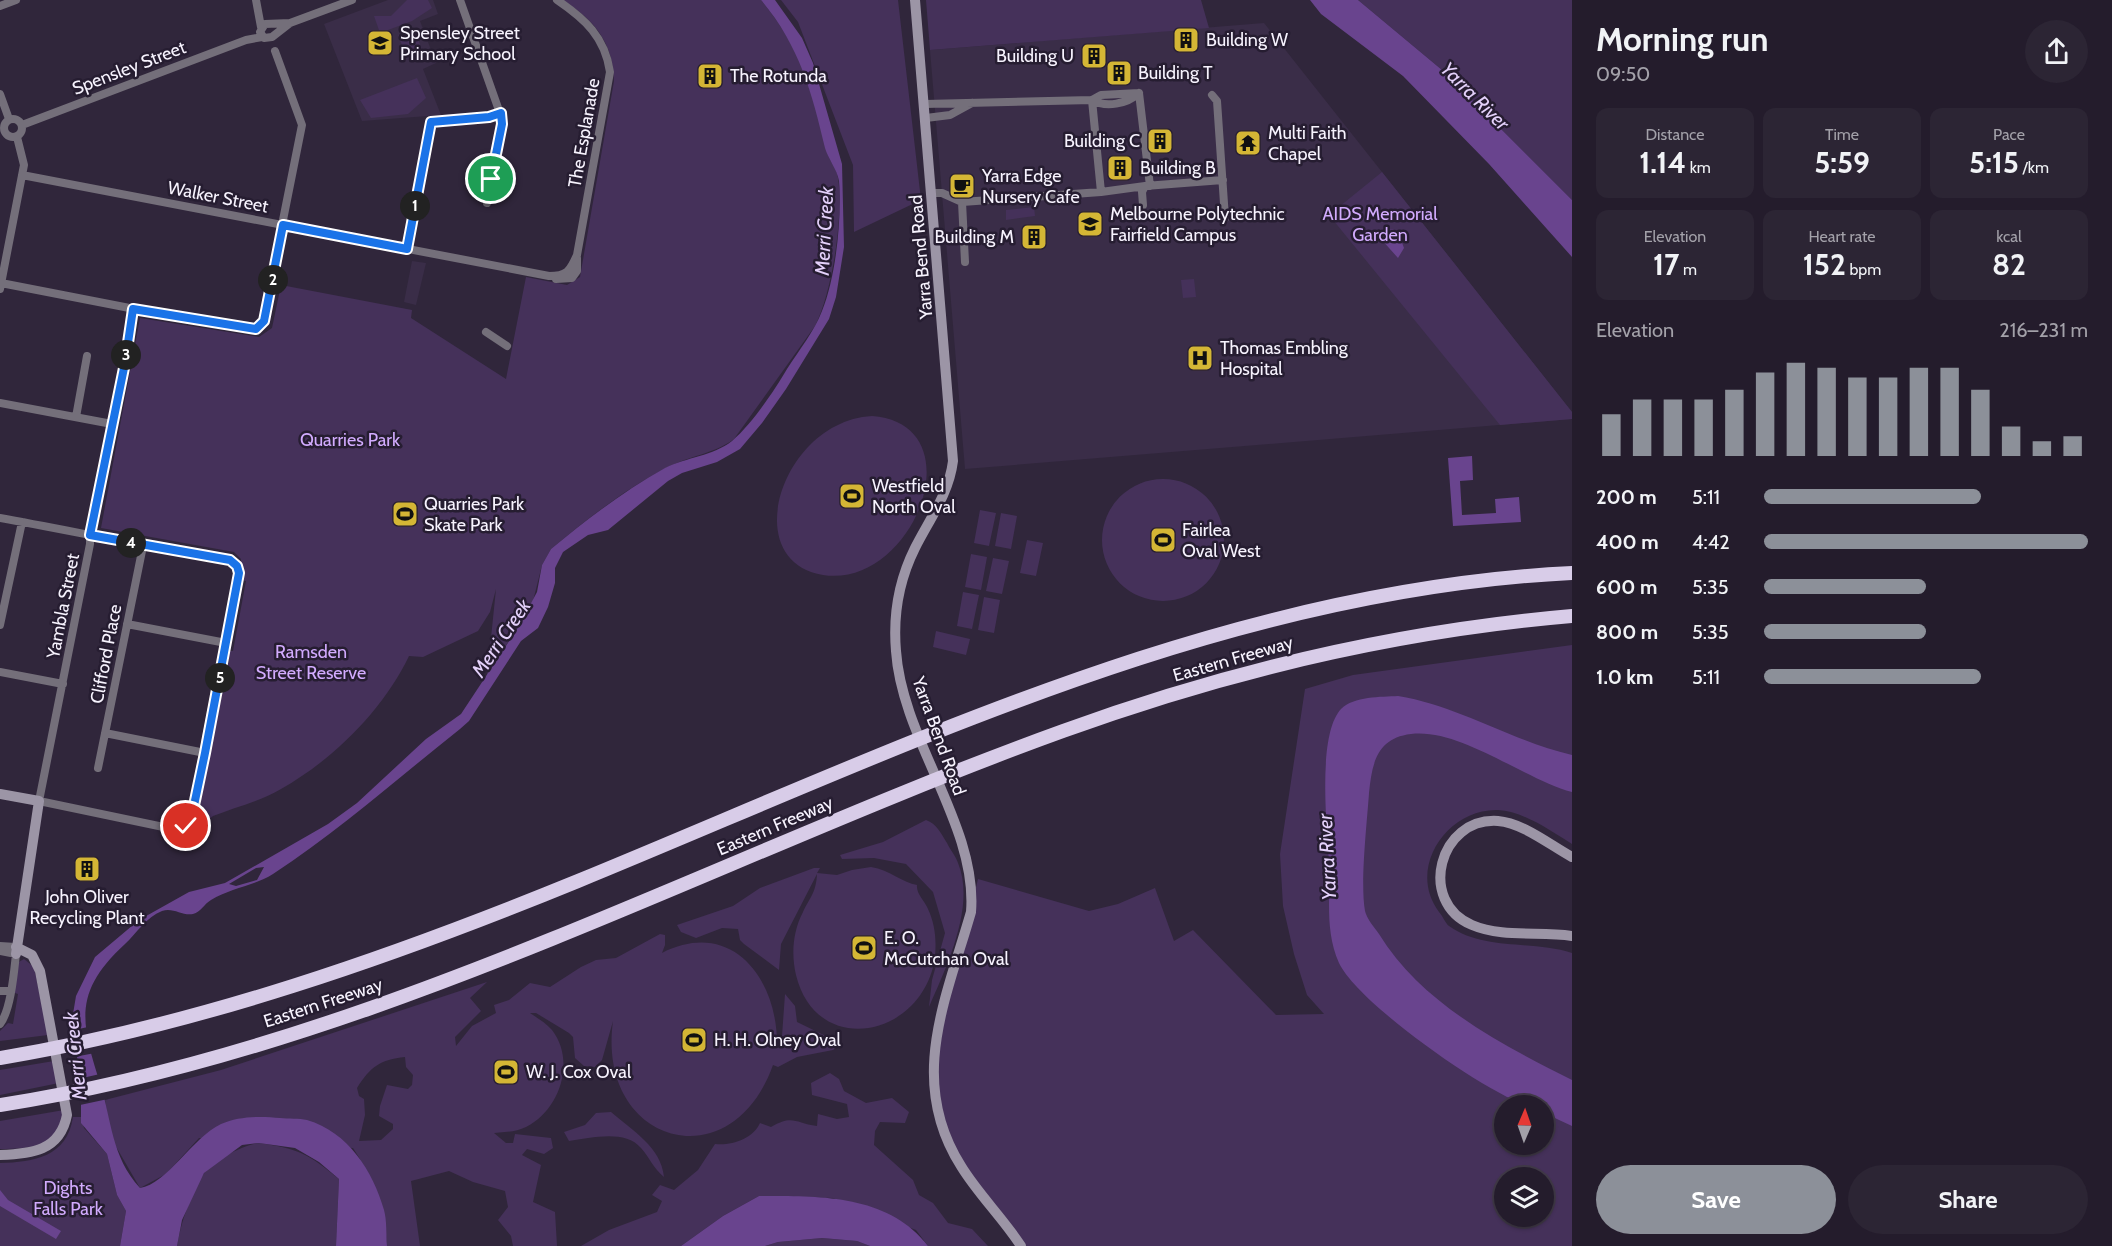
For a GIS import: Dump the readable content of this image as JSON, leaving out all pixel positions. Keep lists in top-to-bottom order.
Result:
{
  "streets": {
    "highway": ["Eastern Freeway"],
    "street": [
      "Spensley Street",
      "The Esplanade",
      "Walker Street",
      "Yarra Bend Road",
      "Yambla Street",
      "Clifford Place"
    ]
  },
  "crossings": [
    ["The Esplanade", "Walker Street"]
  ],
  "water": ["Yarra River", "Merri Creek"],
  "parks": [
    "AIDS Memorial Garden",
    "Quarries Park",
    "Ramsden Street Reserve",
    "Dights Falls Park"
  ],
  "places": {
    "building": [
      "Building W",
      "Building U",
      "Building T",
      "The Rotunda",
      "Building C",
      "Building B",
      "Building M",
      "John Oliver Recycling Plant"
    ],
    "school or university": ["Spensley Street Primary School", "Melbourne Polytechnic Fairfield Campus"],
    "temple": ["Multi Faith Chapel"],
    "cafe": ["Yarra Edge Nursery Cafe"],
    "hospital": ["Thomas Embling Hospital"],
    "sports": [
      "Westfield North Oval",
      "Quarries Park Skate Park",
      "Fairlea Oval West",
      "E. O. McCutchan Oval",
      "H. H. Olney Oval",
      "W. J. Cox Oval"
    ]
  },
  "north": "top",
  "page": {
    "heading": ["Morning run", "09:50"],
    "stats": [
      ["Distance", "1.14 km"],
      ["Time", "5:59"],
      ["Pace", "5:15 /km"],
      ["Elevation", "17 m"],
      ["Heart rate", "152 bpm"],
      ["kcal", "82"]
    ],
    "pins": [
      "1",
      "2",
      "3",
      "4",
      "5"
    ],
    "chart": ["Elevation", "216–231 m"],
    "list": [
      {
        "name": "200 m",
        "note": "5:11"
      },
      {
        "name": "400 m",
        "note": "4:42"
      },
      {
        "name": "600 m",
        "note": "5:35"
      },
      {
        "name": "800 m",
        "note": "5:35"
      },
      {
        "name": "1.0 km",
        "note": "5:11"
      }
    ],
    "buttons": ["Save", "Share"]
  }
}
